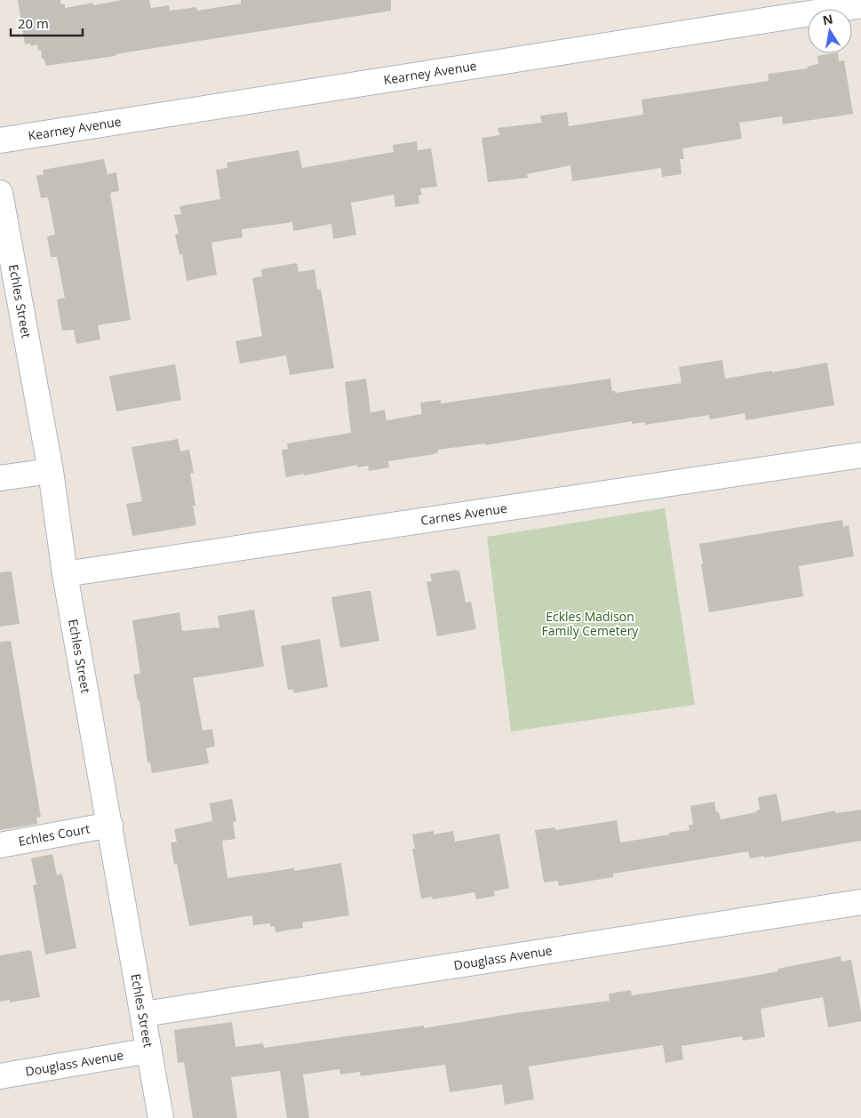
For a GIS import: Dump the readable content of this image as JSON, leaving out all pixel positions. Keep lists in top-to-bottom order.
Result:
{
  "streets": {
    "street": [
      "Kearney Avenue",
      "Echles Street",
      "Carnes Avenue",
      "Echles Court",
      "Douglass Avenue"
    ]
  },
  "crossings": [
    ["Echles Street", "Carnes Avenue"],
    ["Echles Street", "Echles Court"],
    ["Echles Street", "Douglass Avenue"]
  ],
  "parks": ["Eckles Madison Family Cemetery"],
  "scale_bar": "20 m",
  "north": "top"
}
